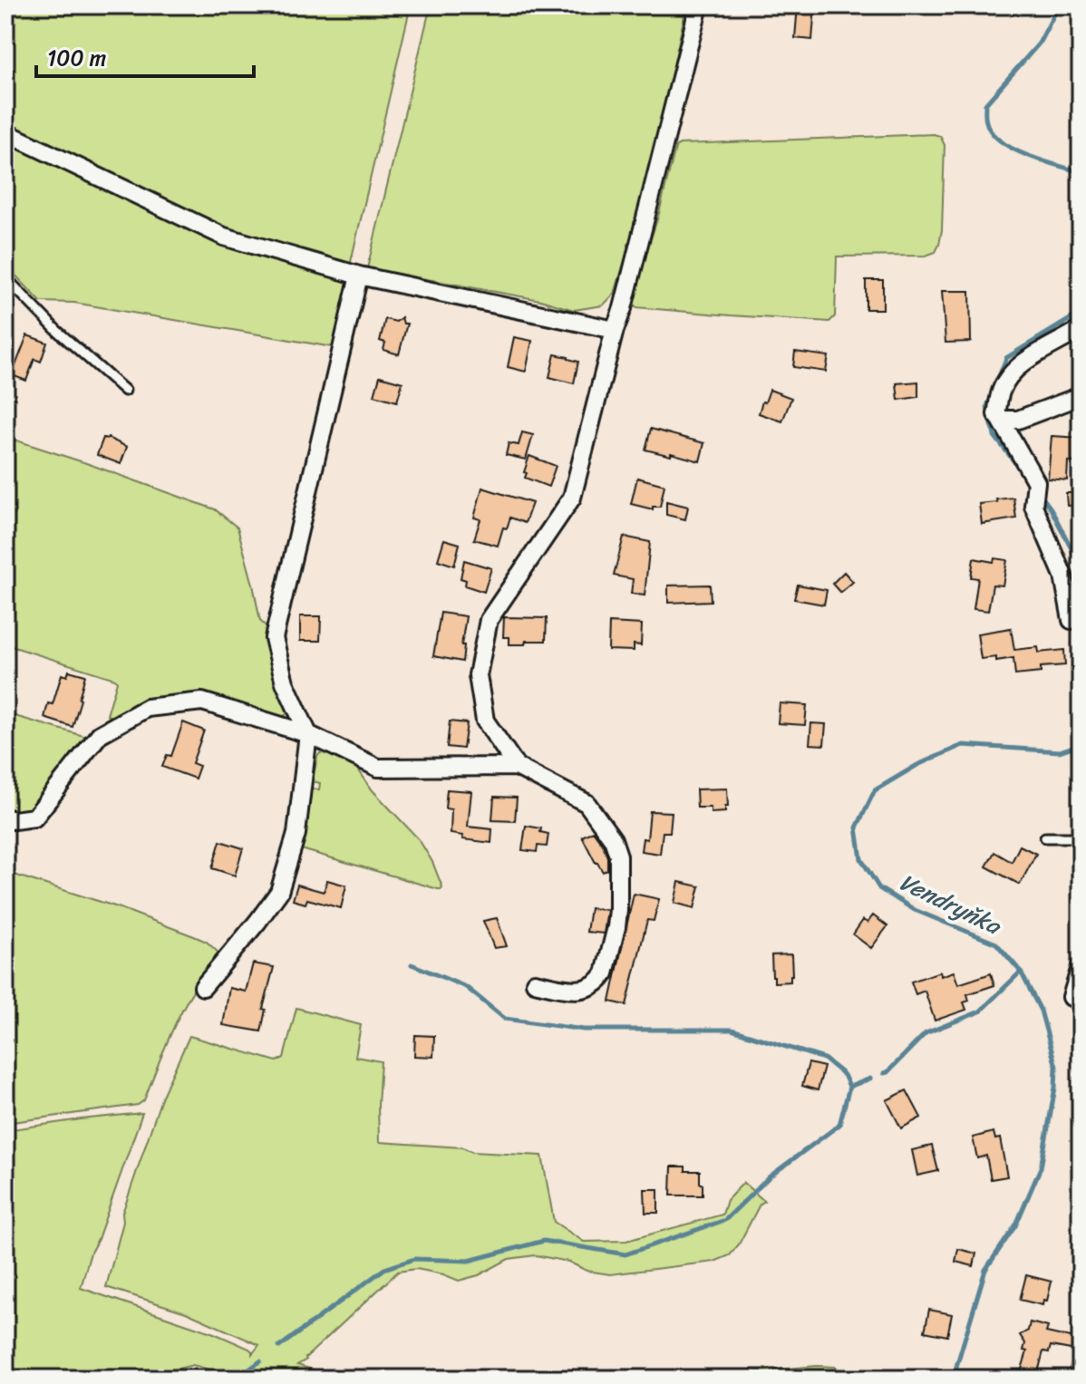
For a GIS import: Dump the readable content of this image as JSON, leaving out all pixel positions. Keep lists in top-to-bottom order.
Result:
{
  "water": ["Vendryňka"],
  "scale_bar": "100 m"
}
